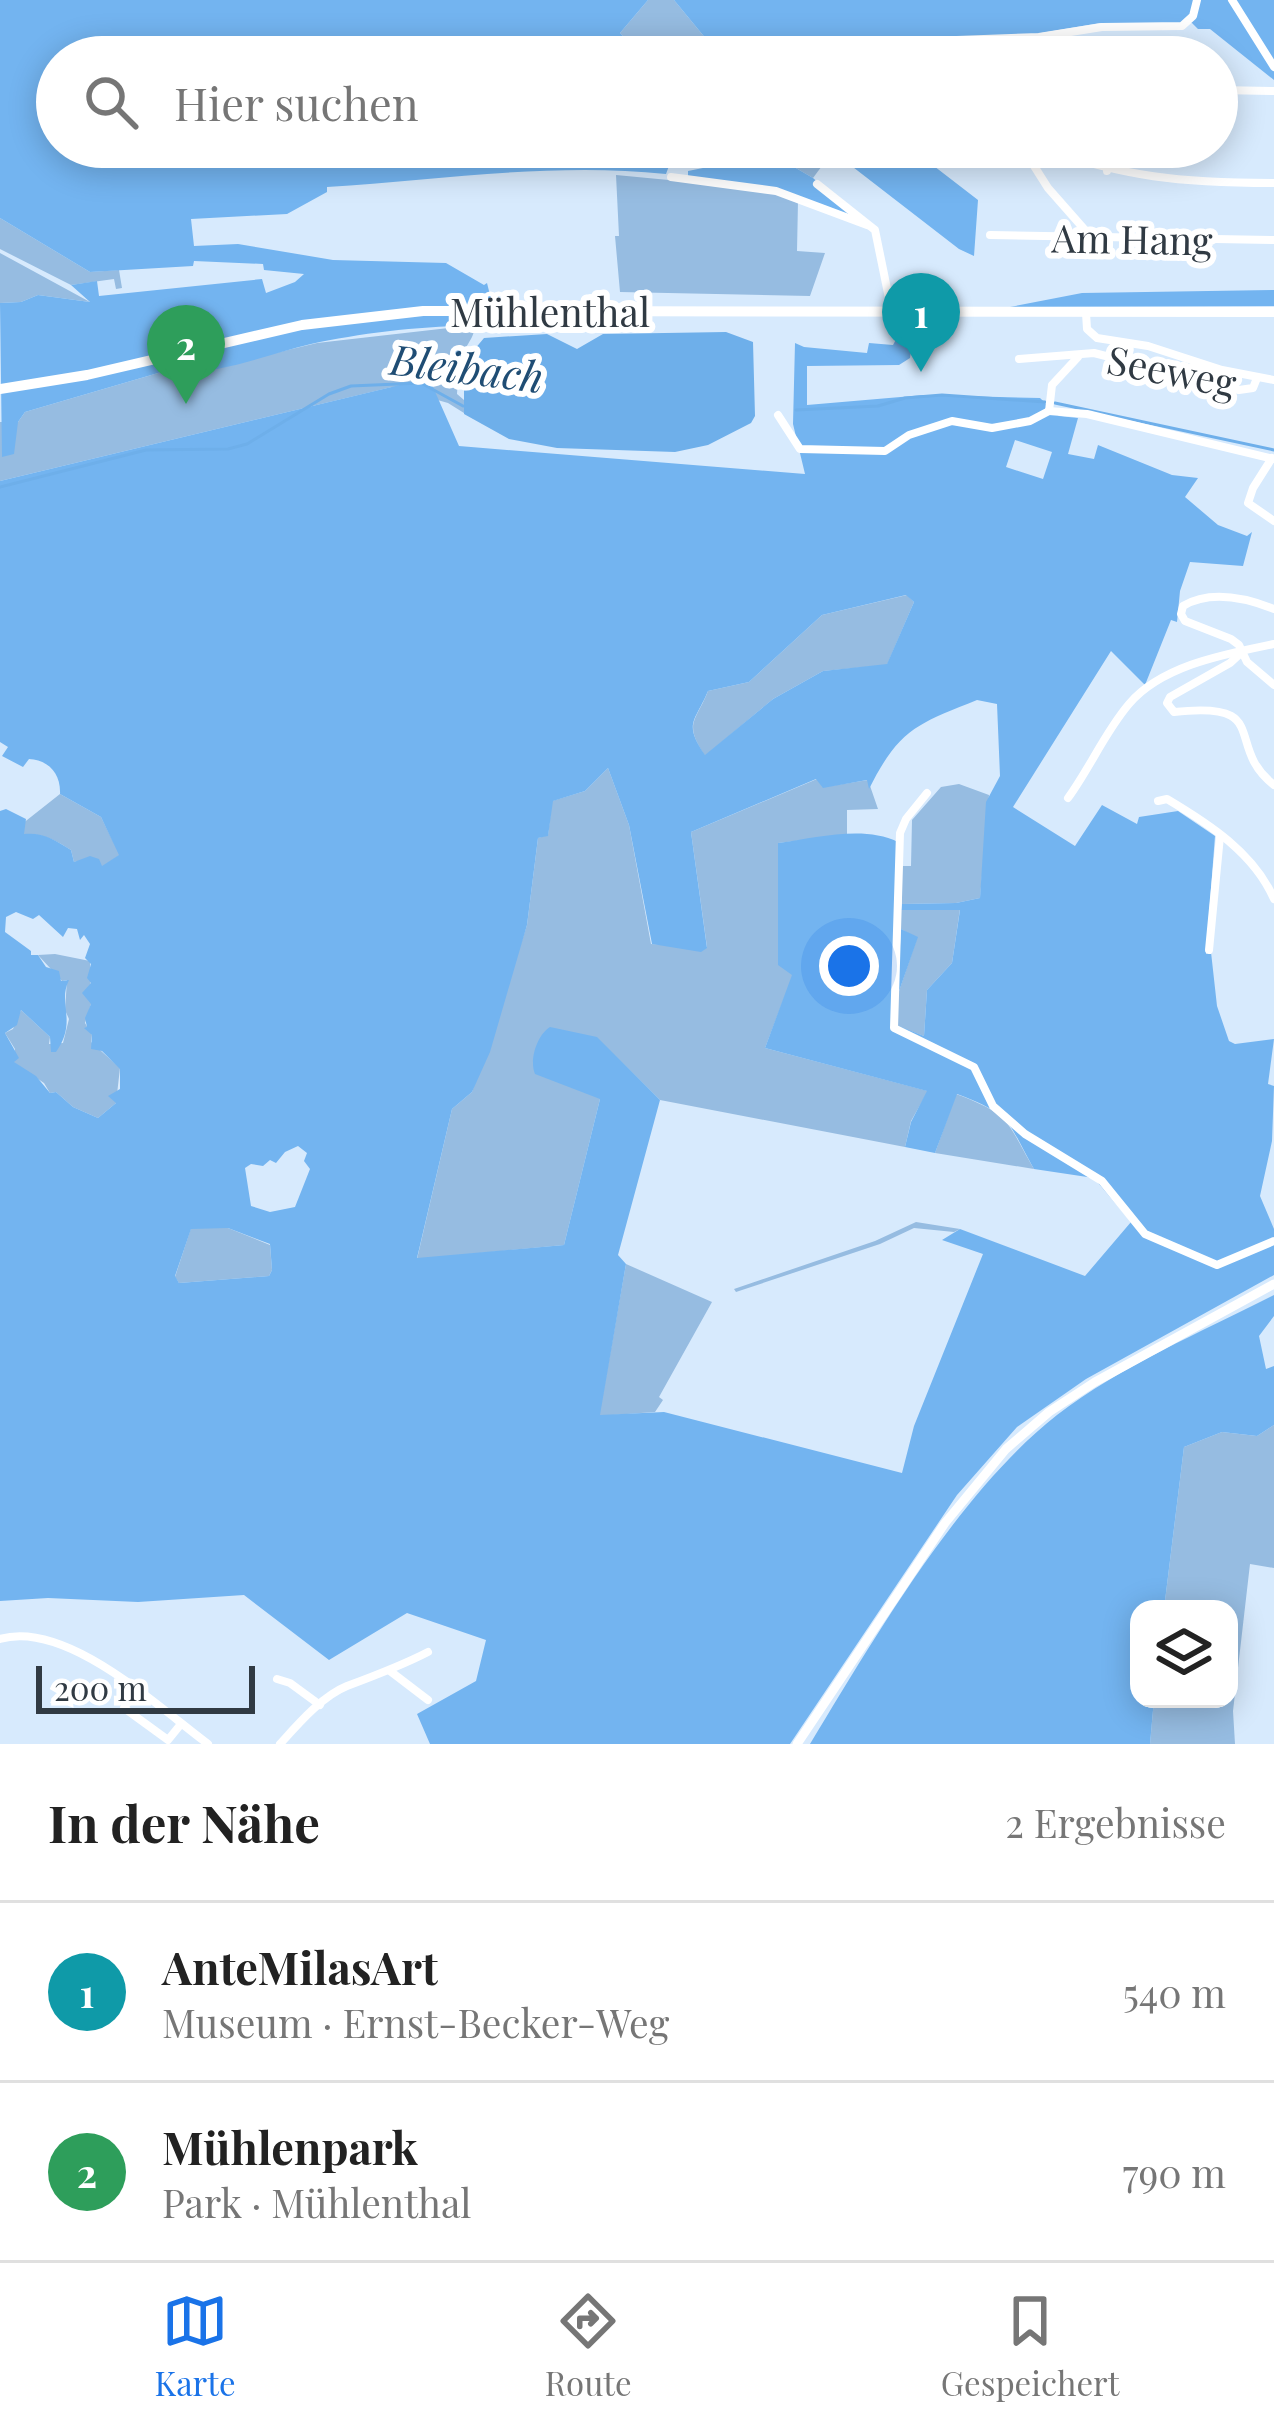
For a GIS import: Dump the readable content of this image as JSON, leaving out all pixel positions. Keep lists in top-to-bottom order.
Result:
{
  "streets": {
    "main road": ["Mühlenthal"],
    "street": ["Am Hang", "Seeweg"]
  },
  "water": ["Bleibach"],
  "scale_bar": "200 m",
  "page": {
    "search": "Hier suchen",
    "pins": ["1", "2"],
    "scale": "200 m",
    "heading": ["In der Nähe", "2 Ergebnisse"],
    "list": [
      {
        "mark": "1",
        "name": "AnteMilasArt",
        "note": "Museum · Ernst-Becker-Weg",
        "value": "540 m"
      },
      {
        "mark": "2",
        "name": "Mühlenpark",
        "note": "Park · Mühlenthal",
        "value": "790 m"
      }
    ],
    "nav": ["Karte", "Route", "Gespeichert"]
  }
}
